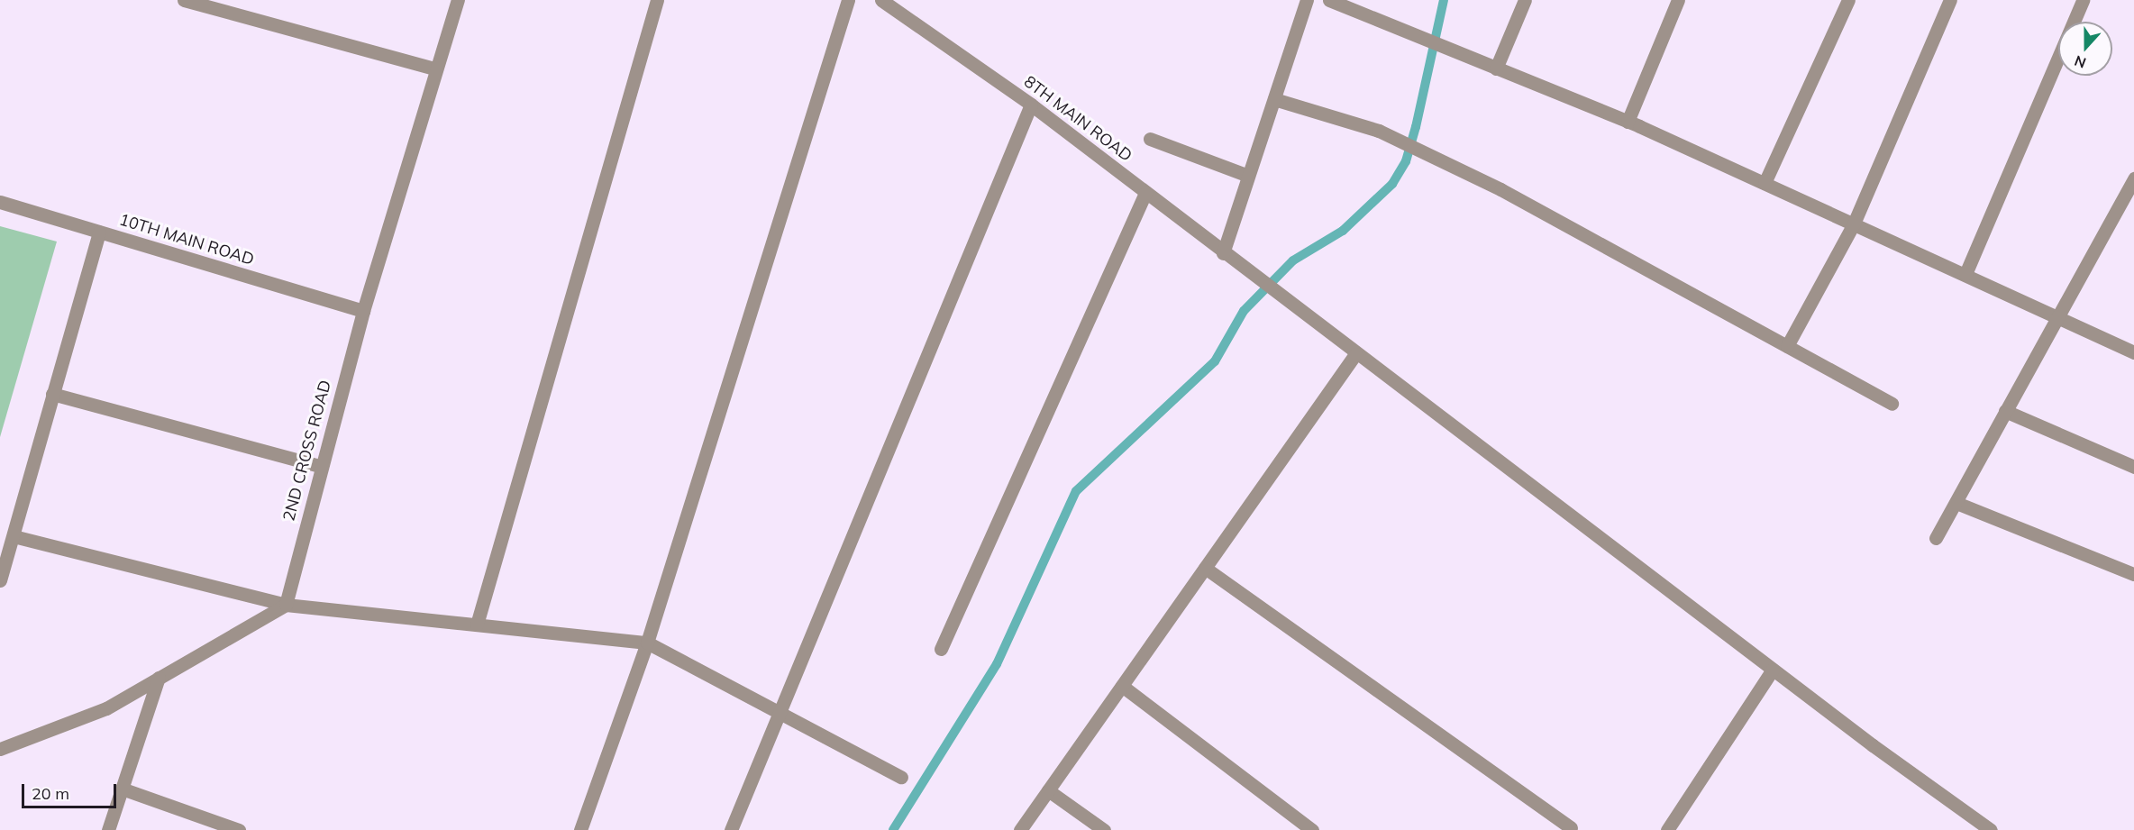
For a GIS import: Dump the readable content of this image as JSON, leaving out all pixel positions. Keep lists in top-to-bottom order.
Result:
{
  "streets": {
    "street": ["8TH MAIN ROAD", "10TH MAIN ROAD", "2ND CROSS ROAD"]
  },
  "crossings": [
    ["10TH MAIN ROAD", "2ND CROSS ROAD"]
  ],
  "scale_bar": "20 m",
  "north": "bottom"
}
